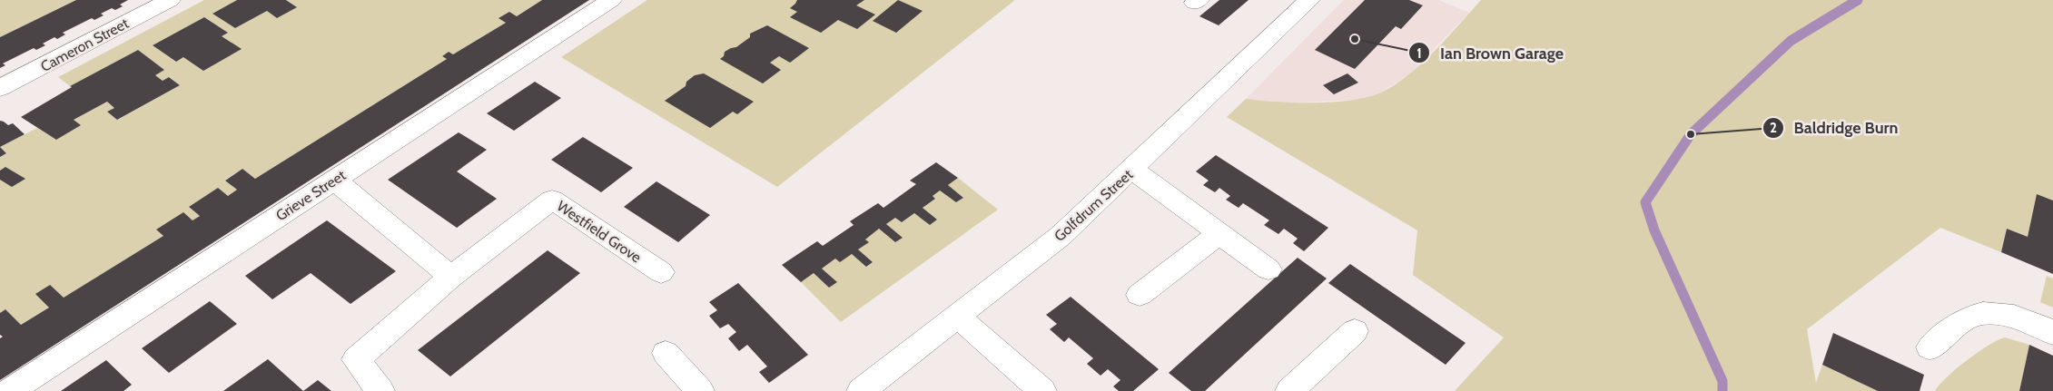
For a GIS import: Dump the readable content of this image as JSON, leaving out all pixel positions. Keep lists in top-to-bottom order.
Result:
{
  "streets": {
    "street": [
      "Cameron Street",
      "Grieve Street",
      "Golfdrum Street",
      "Westfield Grove"
    ]
  },
  "places": ["Ian Brown Garage", "Baldridge Burn"]
}
